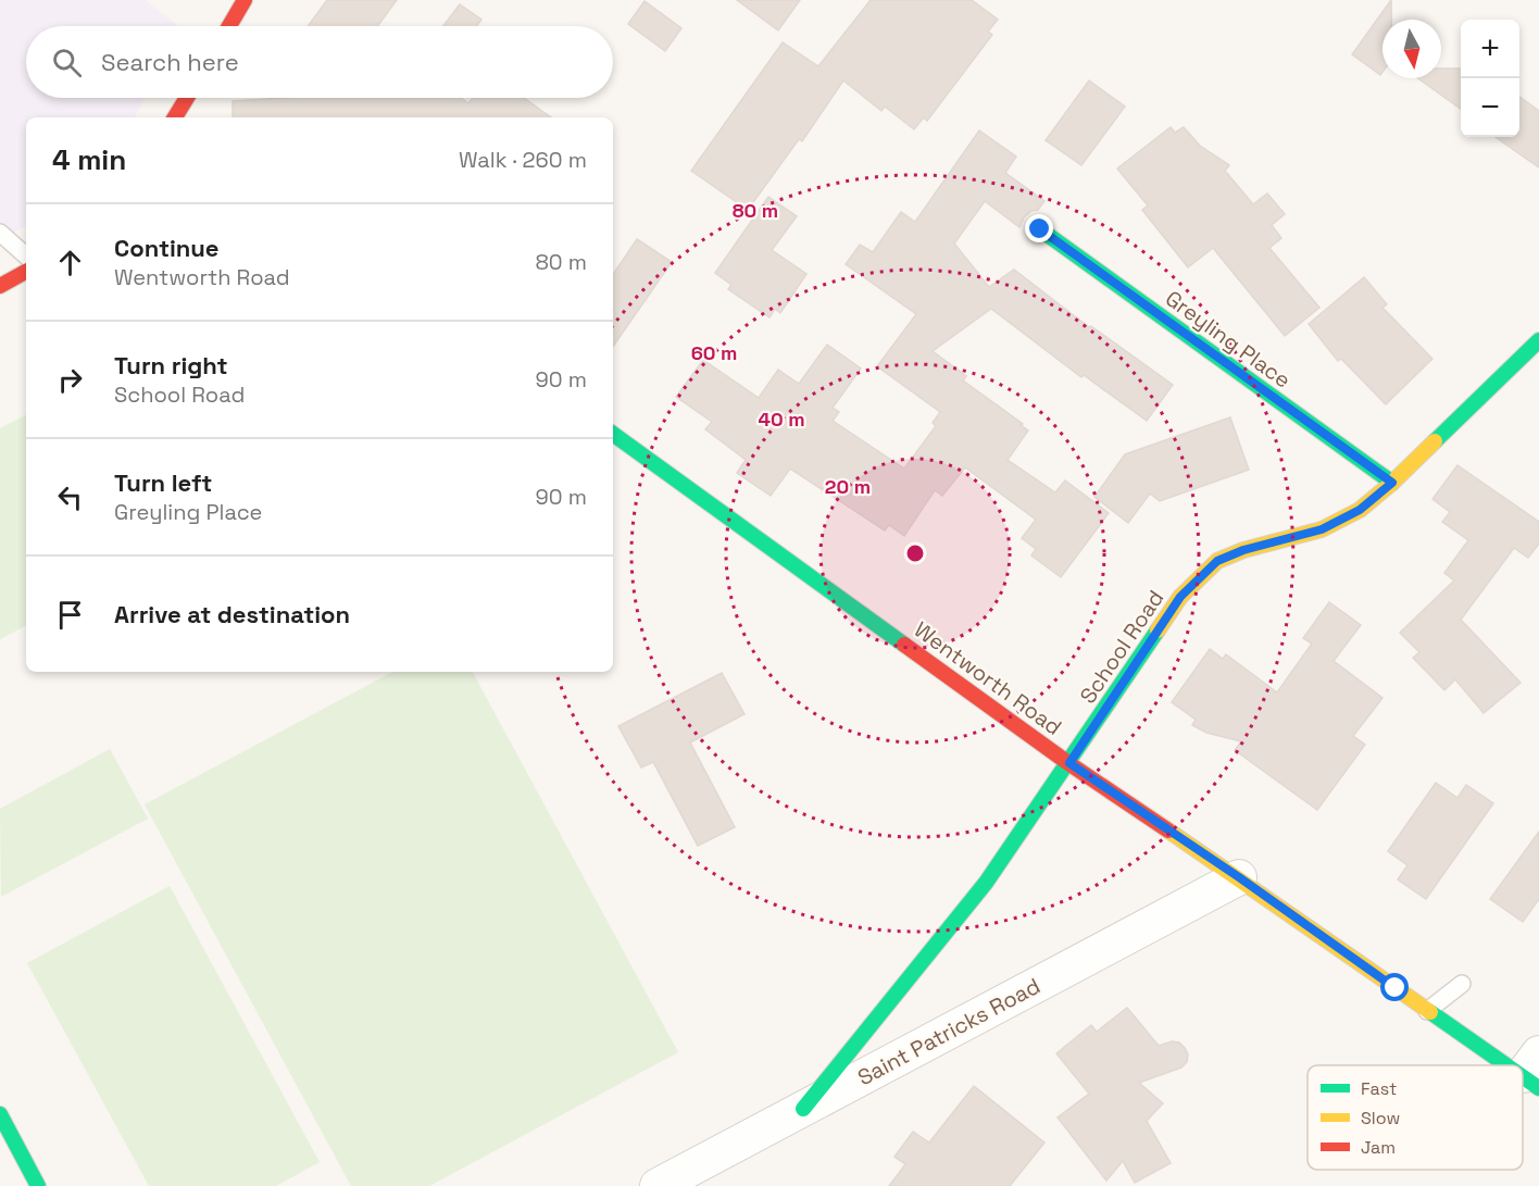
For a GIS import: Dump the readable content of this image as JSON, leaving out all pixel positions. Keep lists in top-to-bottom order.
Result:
{
  "streets": {
    "street": [
      "Greyling Place",
      "School Road",
      "Wentworth Road",
      "Saint Patricks Road"
    ]
  },
  "crossings": [
    ["Greyling Place", "School Road"],
    ["School Road", "Wentworth Road"],
    ["School Road", "Saint Patricks Road"],
    ["Wentworth Road", "Saint Patricks Road"]
  ],
  "legend": ["Fast", "Slow", "Jam"],
  "north": "bottom",
  "page": {
    "map_buttons": ["+", "−"],
    "search": "Search here",
    "heading": ["4 min", "Walk · 260 m"],
    "list": [
      ["Continue", "Wentworth Road", "80 m"],
      ["Turn right", "School Road", "90 m"],
      ["Turn left", "Greyling Place", "90 m"],
      "Arrive at destination"
    ]
  },
  "rings": [
    "80 m",
    "60 m",
    "40 m",
    "20 m"
  ]
}
